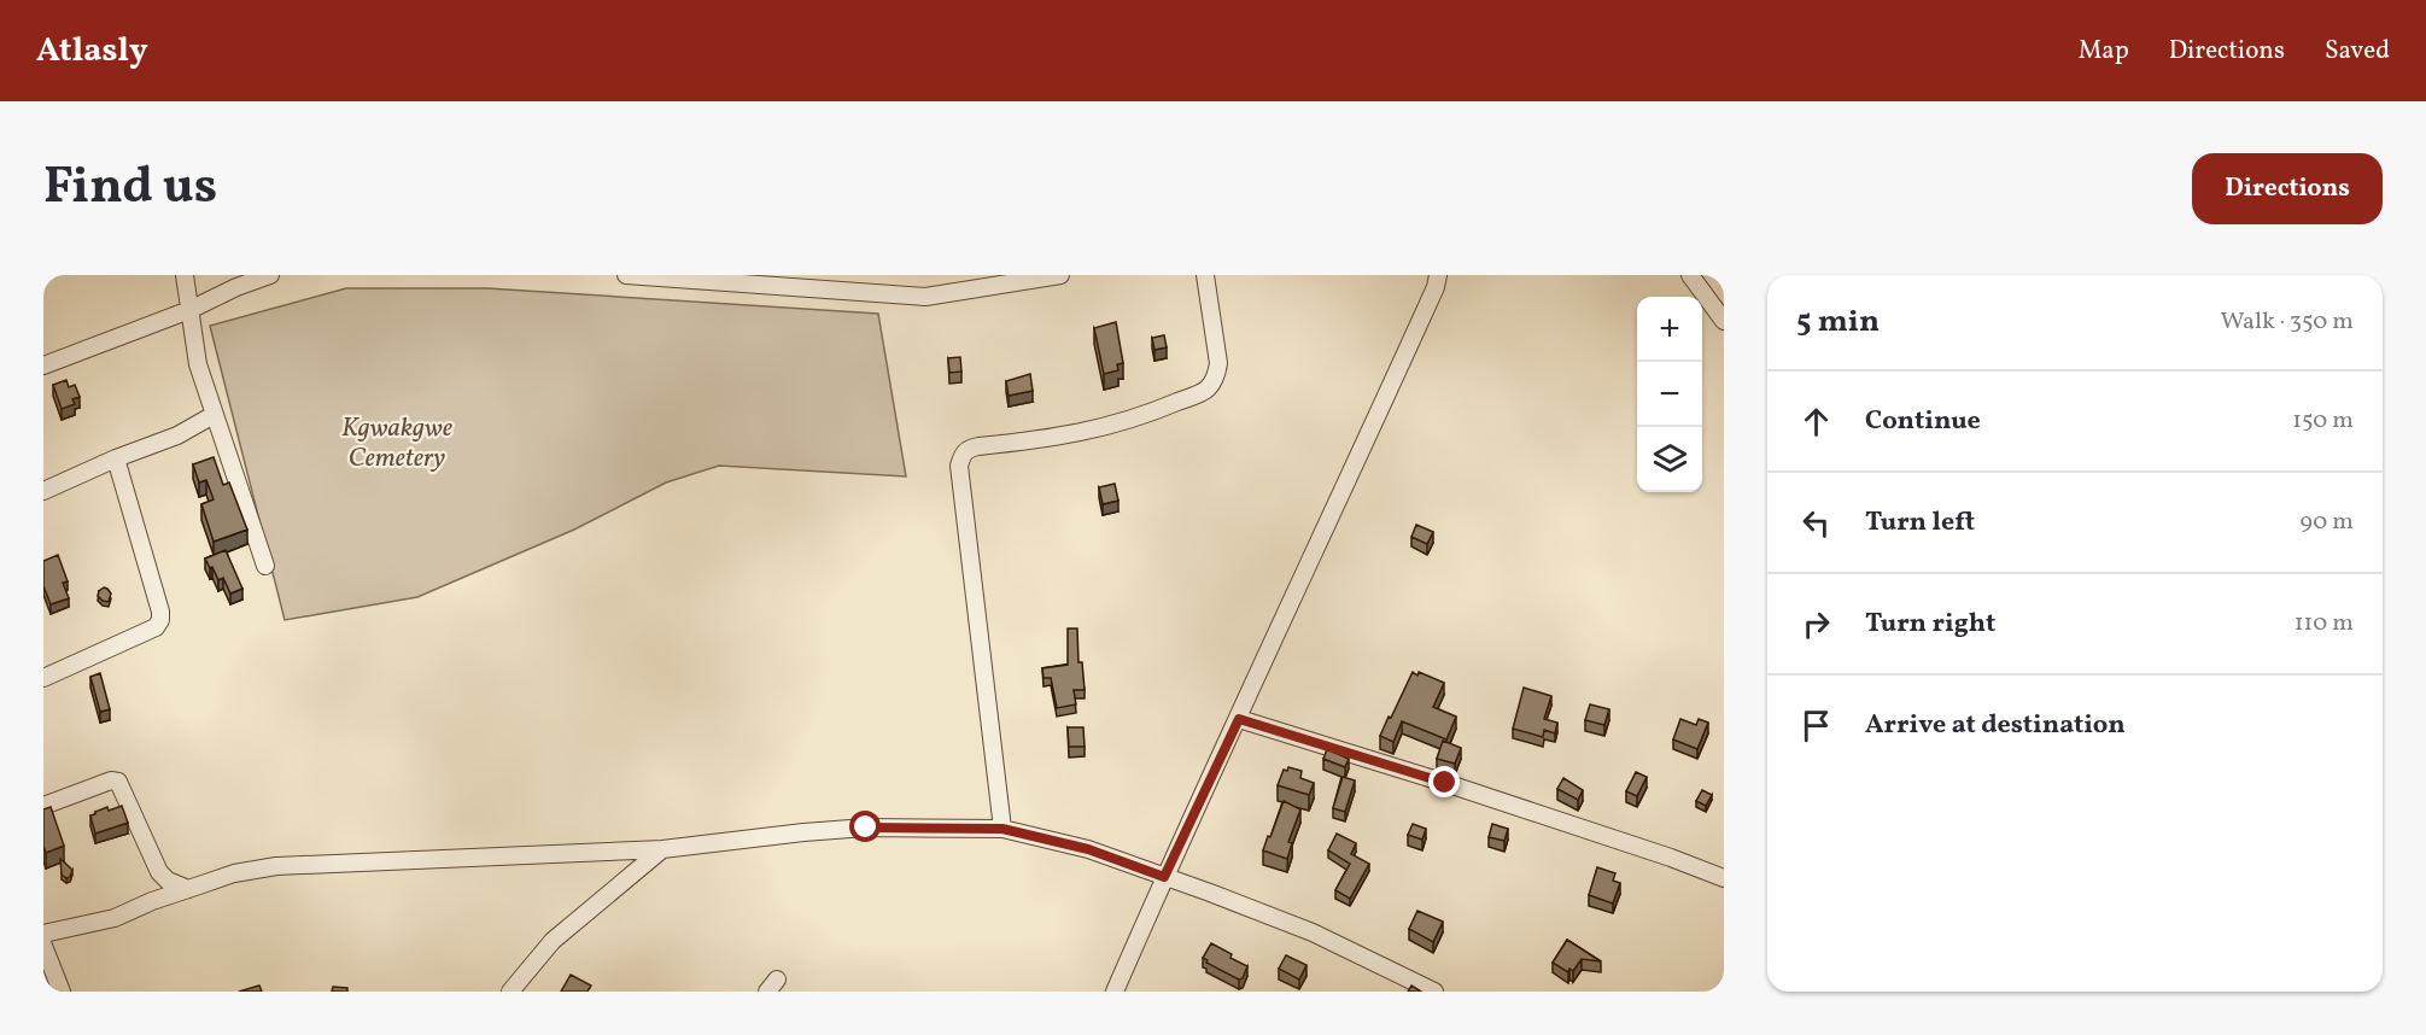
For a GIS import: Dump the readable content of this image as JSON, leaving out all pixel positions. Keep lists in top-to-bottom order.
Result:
{
  "parks": ["Kgwakgwe Cemetery"],
  "page": {
    "header": "Atlasly",
    "nav": ["Map", "Directions", "Saved"],
    "title": "Find us",
    "buttons": "Directions",
    "heading": ["5 min", "Walk · 350 m"],
    "map_buttons": ["+", "−"],
    "list": [
      ["Continue", "150 m"],
      ["Turn left", "90 m"],
      ["Turn right", "110 m"],
      "Arrive at destination"
    ]
  }
}
